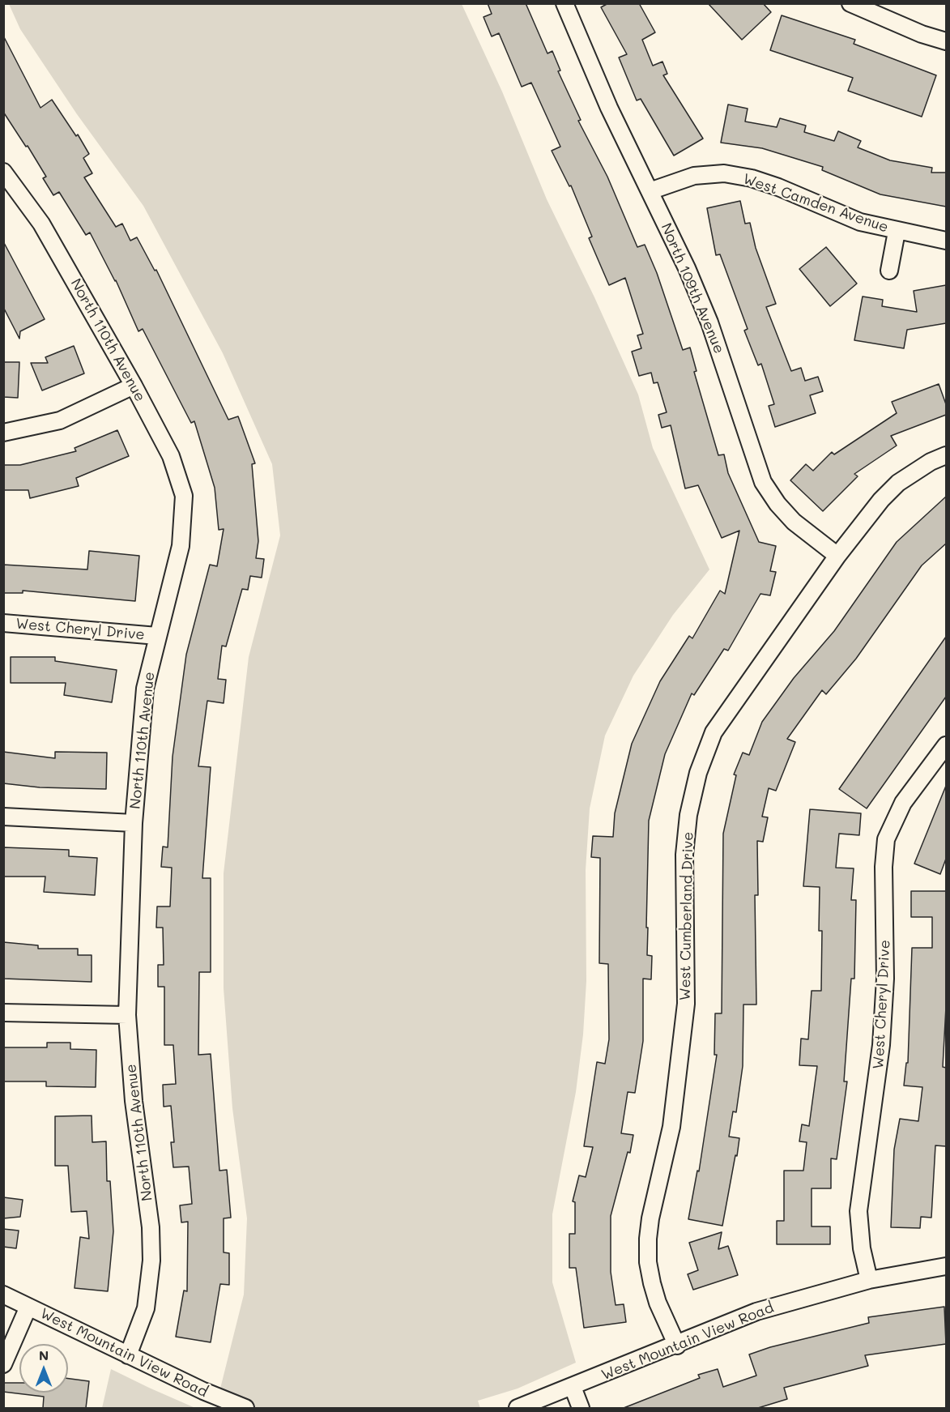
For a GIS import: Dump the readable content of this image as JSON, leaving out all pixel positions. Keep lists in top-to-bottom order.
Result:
{
  "streets": {
    "street": [
      "West Camden Avenue",
      "North 109th Avenue",
      "North 110th Avenue",
      "West Cheryl Drive",
      "West Cumberland Drive",
      "West Mountain View Road"
    ]
  },
  "crossings": [
    ["West Camden Avenue", "North 109th Avenue"],
    ["North 109th Avenue", "West Cumberland Drive"],
    ["North 110th Avenue", "West Cheryl Drive"],
    ["North 110th Avenue", "West Mountain View Road"],
    ["West Cheryl Drive", "West Mountain View Road"],
    ["West Cumberland Drive", "West Mountain View Road"]
  ],
  "north": "top"
}
